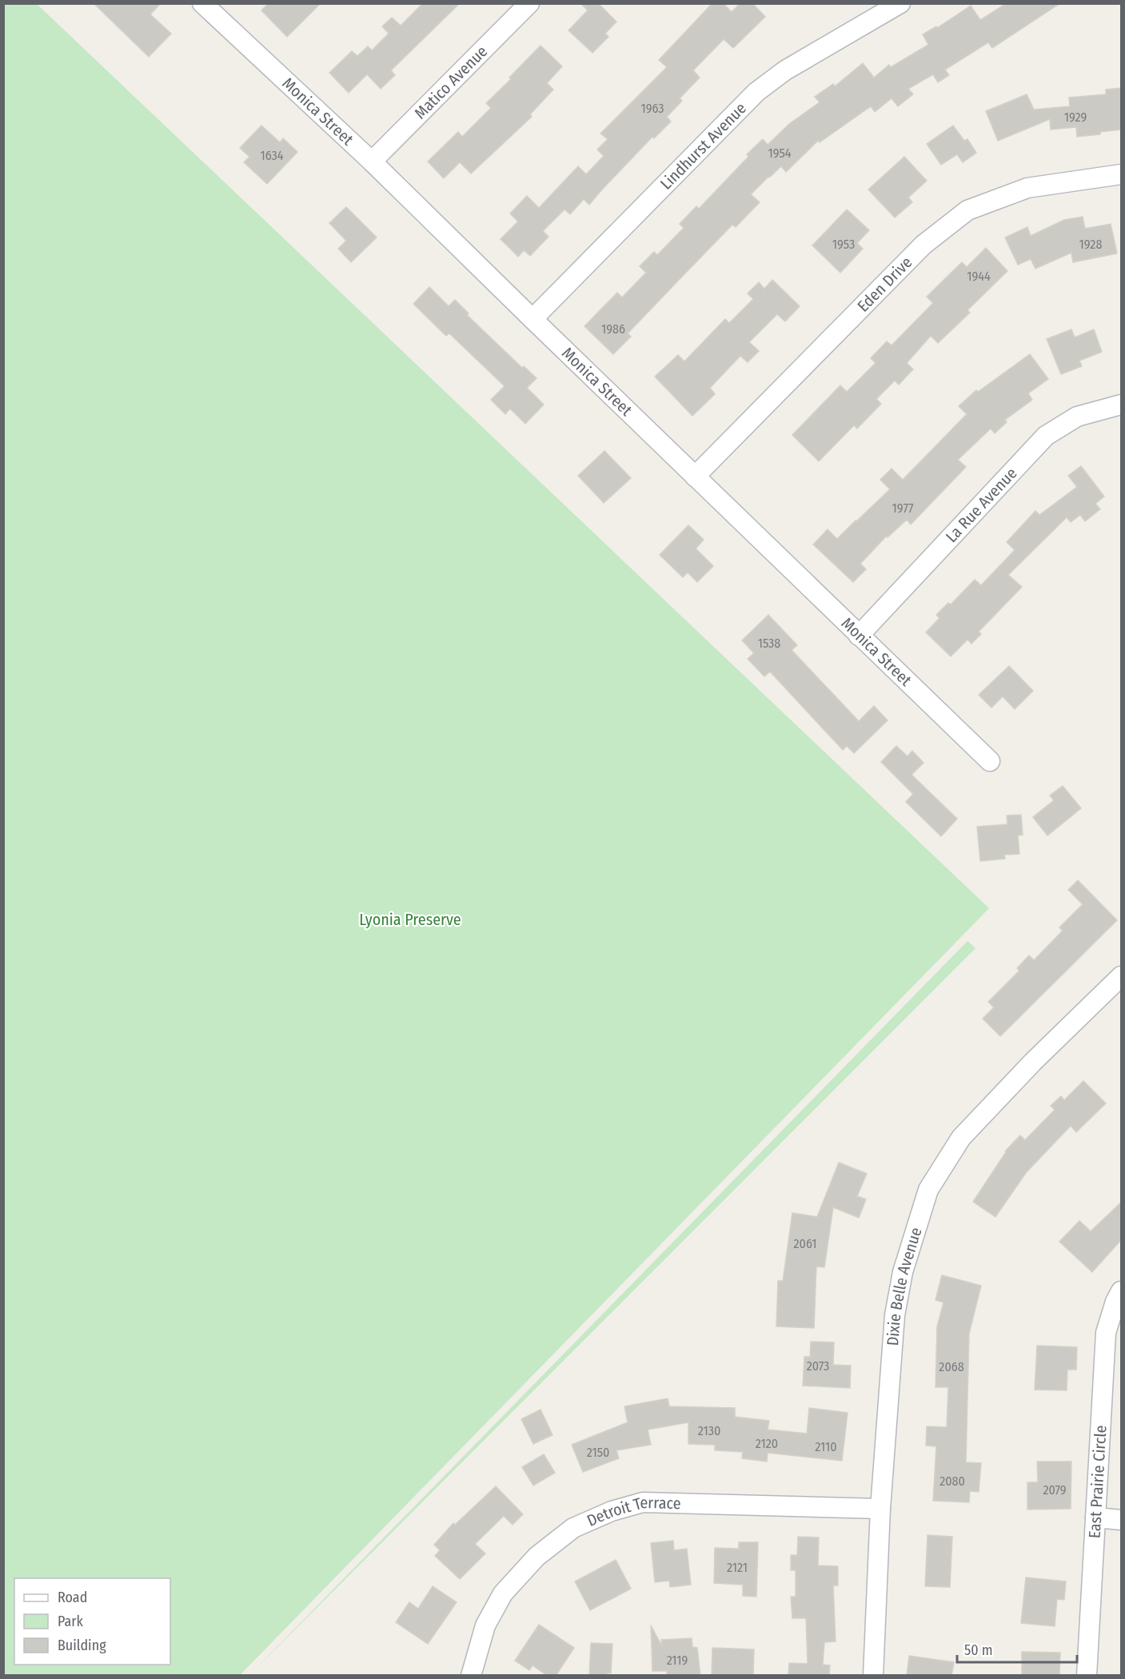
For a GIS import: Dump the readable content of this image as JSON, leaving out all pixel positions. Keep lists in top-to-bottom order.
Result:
{
  "streets": {
    "street": [
      "Matico Avenue",
      "Monica Street",
      "Lindhurst Avenue",
      "Eden Drive",
      "La Rue Avenue",
      "Dixie Belle Avenue",
      "East Prairie Circle",
      "Detroit Terrace"
    ]
  },
  "crossings": [
    ["Matico Avenue", "Monica Street"],
    ["Monica Street", "Lindhurst Avenue"],
    ["Monica Street", "Eden Drive"],
    ["Monica Street", "La Rue Avenue"],
    ["Dixie Belle Avenue", "Detroit Terrace"]
  ],
  "parks": ["Lyonia Preserve"],
  "house_numbers": [
    "1963",
    "1929",
    "1954",
    "1634",
    "1953",
    "1928",
    "1944",
    "1986",
    "1977",
    "1538",
    "2061",
    "2073",
    "2068",
    "2130",
    "2120",
    "2110",
    "2150",
    "2080",
    "2079",
    "2121",
    "2119"
  ],
  "legend": ["Road", "Park", "Building"],
  "scale_bar": "50 m"
}
